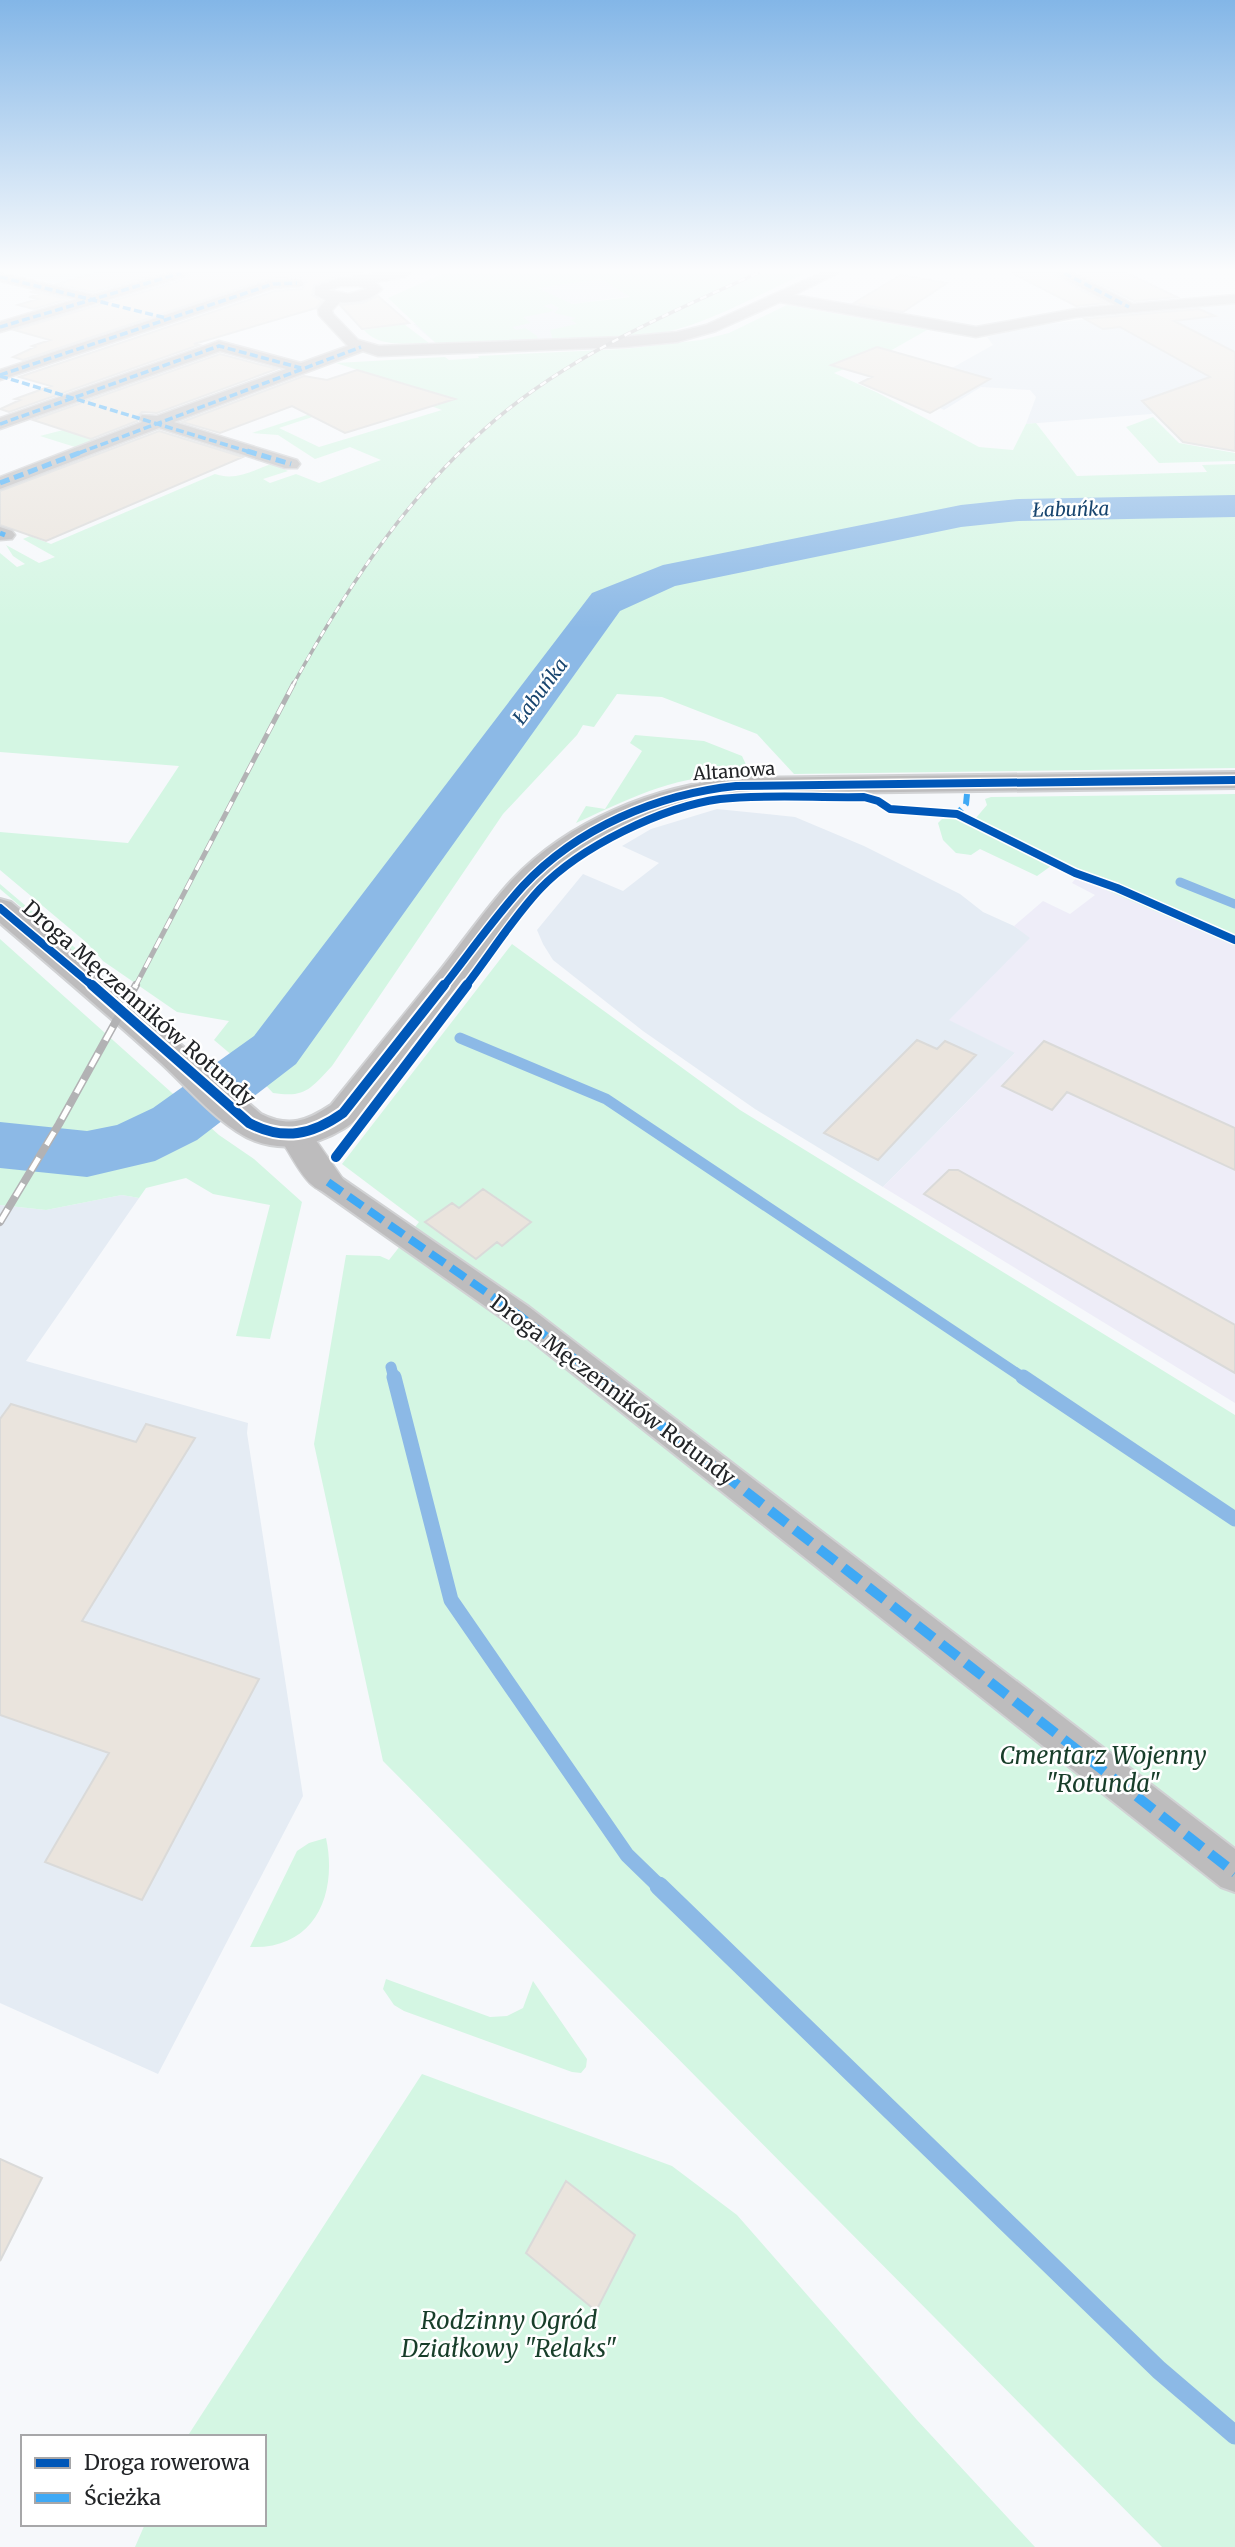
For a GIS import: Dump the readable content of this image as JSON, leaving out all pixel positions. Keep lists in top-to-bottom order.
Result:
{
  "streets": {
    "street": ["Altanowa", "Droga Męczenników Rotundy"]
  },
  "crossings": [
    ["Altanowa", "Droga Męczenników Rotundy"]
  ],
  "water": ["Łabuńka"],
  "parks": ["Cmentarz Wojenny \"Rotunda\"", "Rodzinny Ogród Działkowy \"Relaks\""],
  "legend": ["Droga rowerowa", "Ścieżka"]
}
